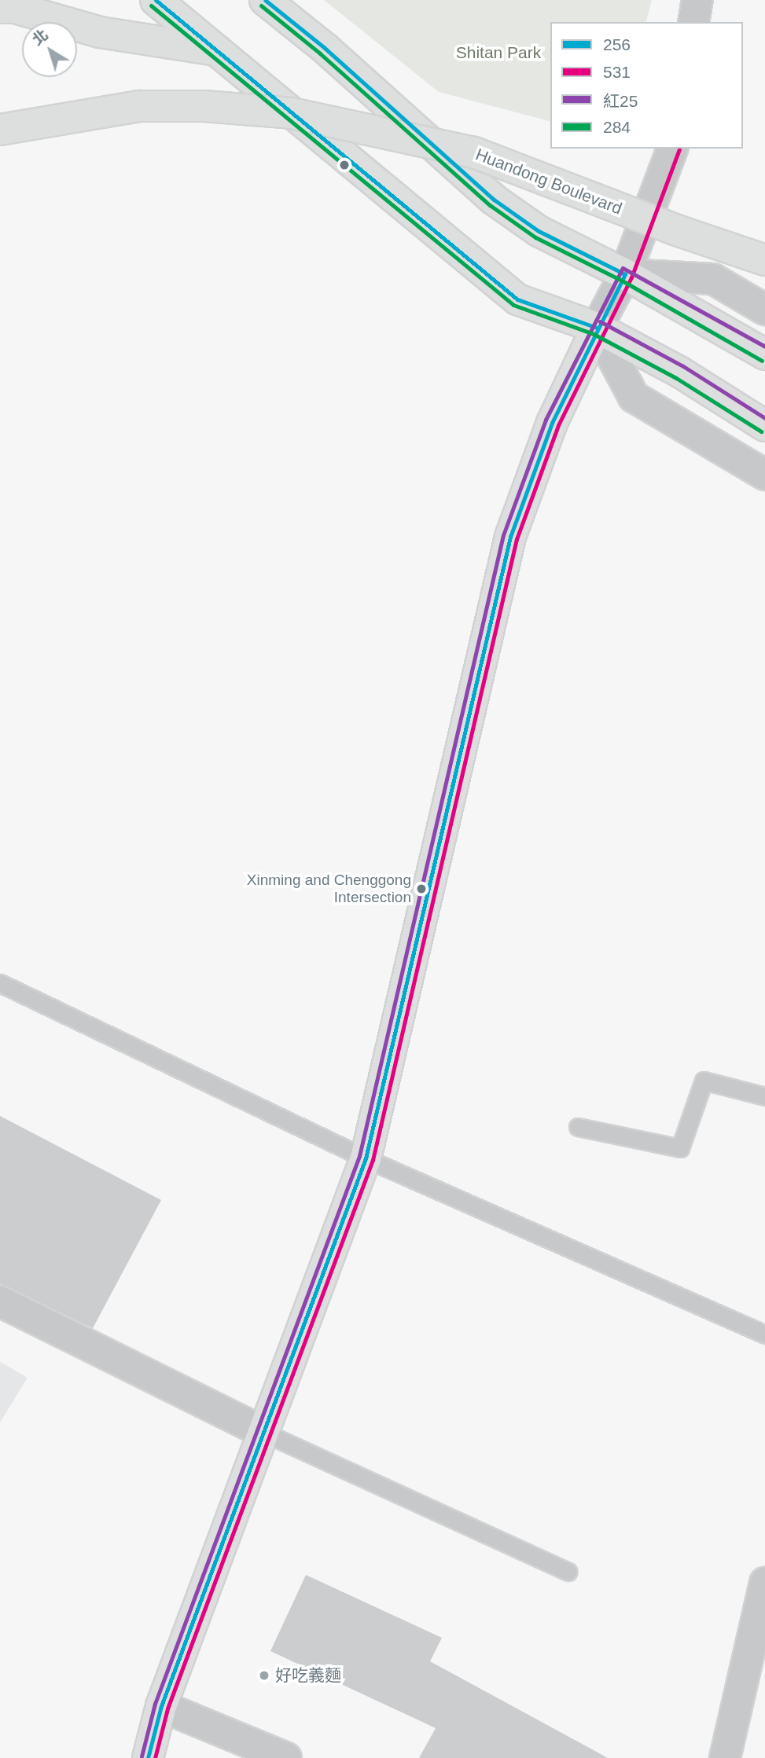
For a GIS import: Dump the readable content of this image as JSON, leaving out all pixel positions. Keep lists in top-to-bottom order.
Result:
{
  "streets": {
    "main road": ["Huandong Boulevard"]
  },
  "parks": ["Shitan Park"],
  "places": ["Xinming and Chenggong Intersection", "好吃義麵"],
  "lines": [
    "transit line 256",
    "transit line 284",
    "transit line 531",
    "transit line 紅25"
  ],
  "legend": [
    "256",
    "531",
    "紅25",
    "284"
  ],
  "north": "top left"
}
